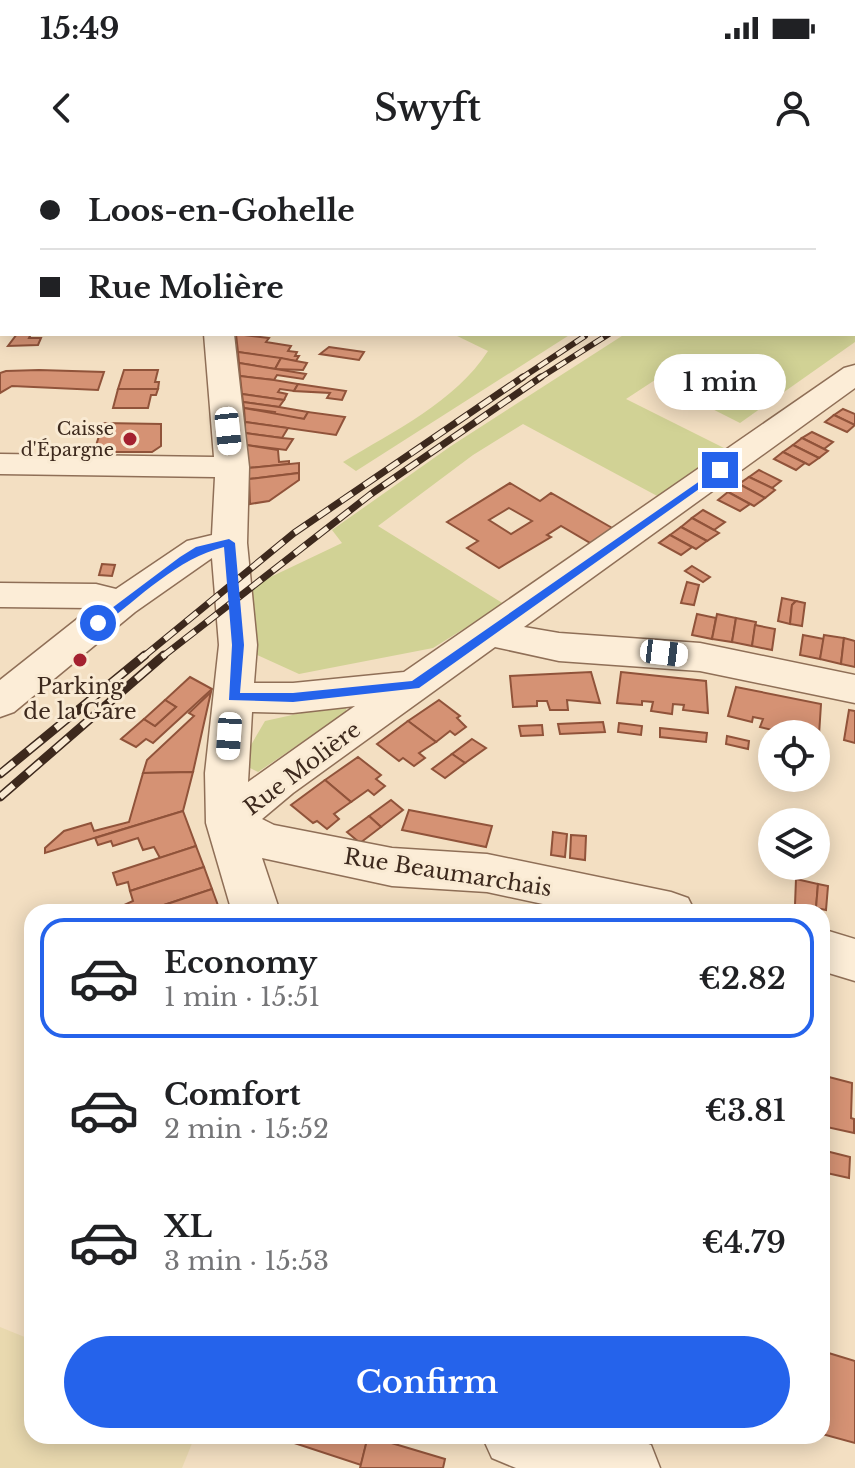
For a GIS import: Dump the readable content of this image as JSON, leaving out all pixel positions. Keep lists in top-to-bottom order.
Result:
{
  "streets": {
    "street": ["Rue Molière", "Rue Beaumarchais"]
  },
  "crossings": [
    ["Rue Molière", "Rue Beaumarchais"]
  ],
  "places": ["Caisse d'Épargne", "Parking de la Gare"],
  "page": {
    "status": "15:49",
    "header": "Swyft",
    "banner": ["Loos-en-Gohelle", "Rue Molière"],
    "bubble": "1 min",
    "list": [
      {
        "name": "Economy",
        "note": "1 min · 15:51",
        "value": "€2.82"
      },
      {
        "name": "Comfort",
        "note": "2 min · 15:52",
        "value": "€3.81"
      },
      {
        "name": "XL",
        "note": "3 min · 15:53",
        "value": "€4.79"
      }
    ],
    "buttons": "Confirm"
  }
}
